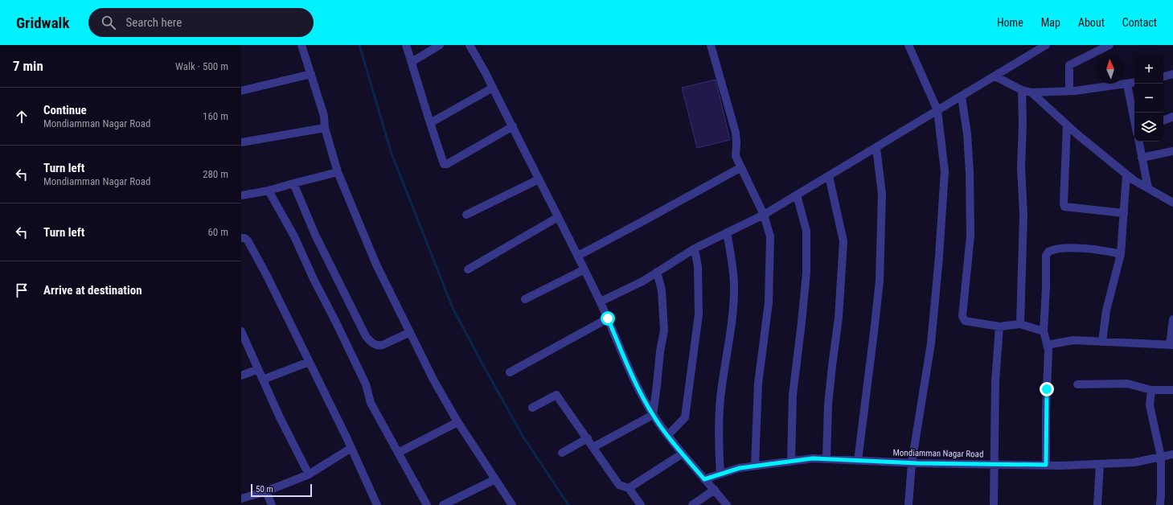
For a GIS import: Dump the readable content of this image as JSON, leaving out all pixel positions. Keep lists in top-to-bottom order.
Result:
{
  "streets": {
    "street": ["Mondiamman Nagar Road"]
  },
  "scale_bar": "50 m",
  "north": "top",
  "page": {
    "header": "Gridwalk",
    "search": "Search here",
    "nav": [
      "Home",
      "Map",
      "About",
      "Contact"
    ],
    "heading": ["7 min", "Walk · 500 m"],
    "map_buttons": ["+", "−"],
    "list": [
      ["Continue", "Mondiamman Nagar Road", "160 m"],
      ["Turn left", "Mondiamman Nagar Road", "280 m"],
      ["Turn left", "60 m"],
      "Arrive at destination"
    ],
    "scale": "50 m"
  }
}
